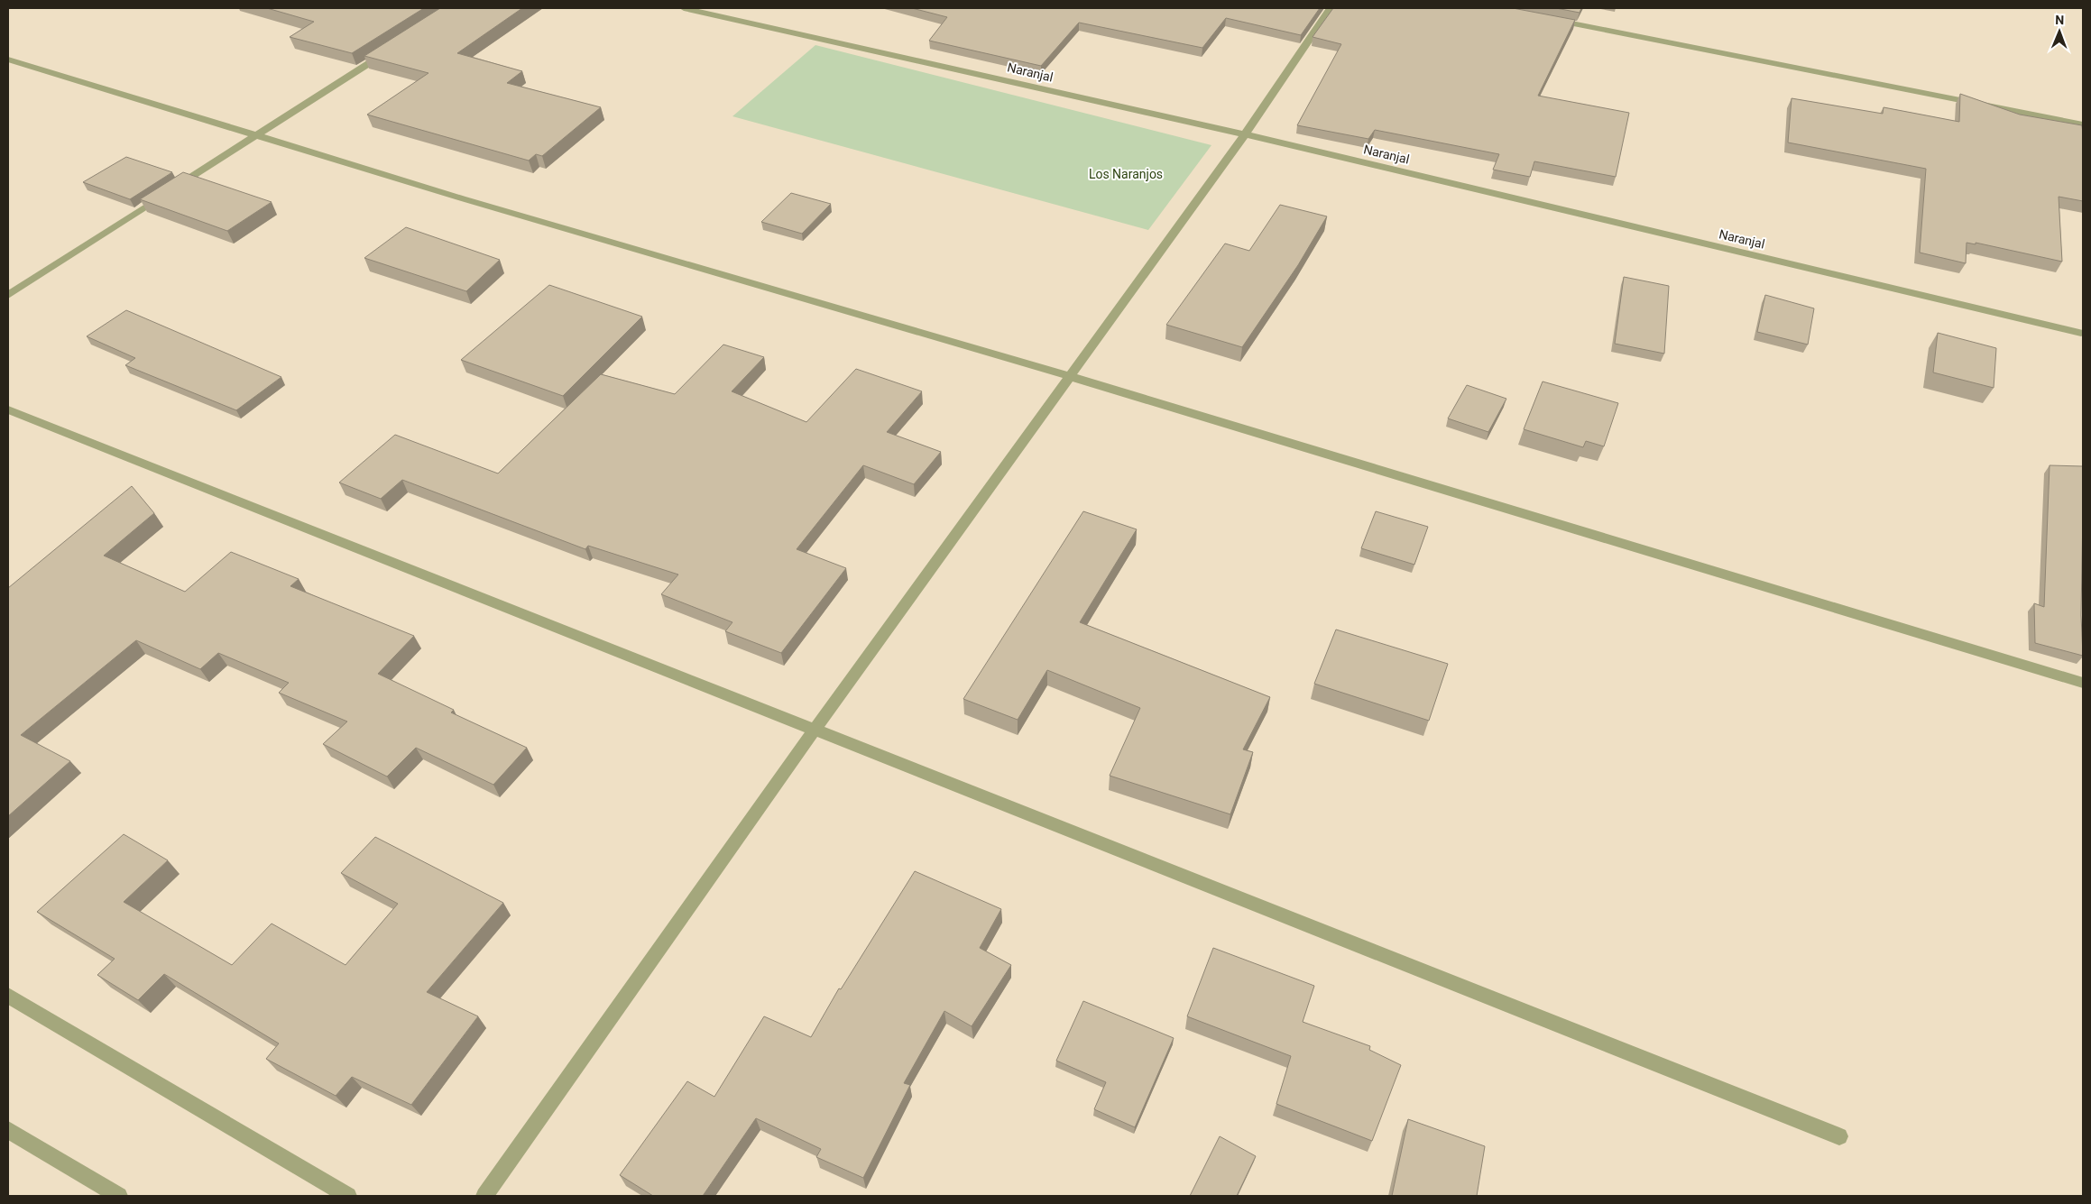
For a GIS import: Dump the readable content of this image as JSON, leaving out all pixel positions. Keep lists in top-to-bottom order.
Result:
{
  "streets": {
    "street": ["Naranjal"]
  },
  "parks": ["Los Naranjos"],
  "north": "top"
}
